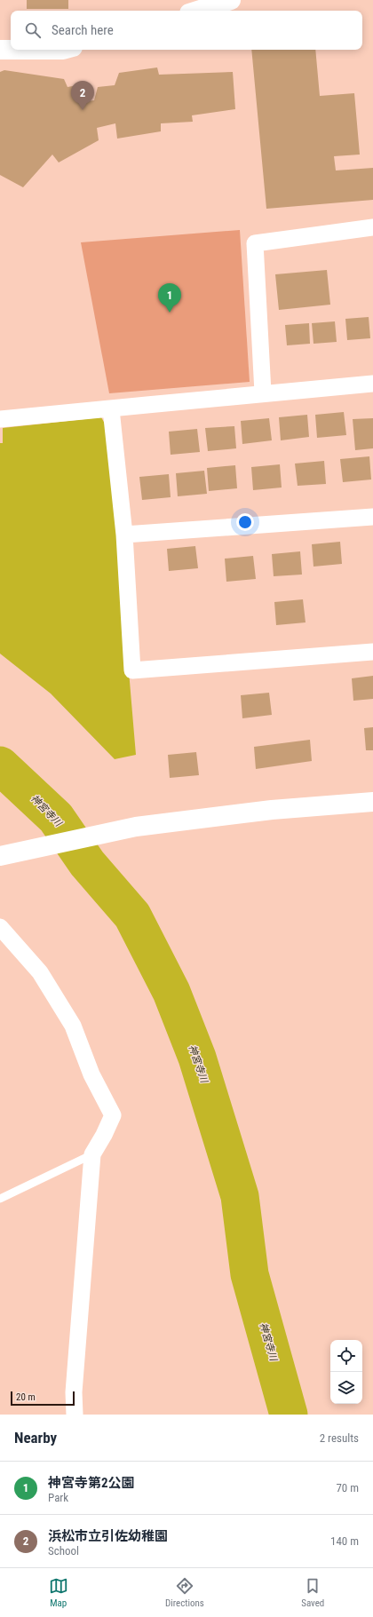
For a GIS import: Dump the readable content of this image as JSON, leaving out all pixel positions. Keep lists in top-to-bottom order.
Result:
{
  "water": ["神宮寺川"],
  "scale_bar": "20 m",
  "page": {
    "search": "Search here",
    "pins": ["2", "1"],
    "scale": "20 m",
    "heading": ["Nearby", "2 results"],
    "list": [
      {
        "mark": "1",
        "name": "神宮寺第2公園",
        "note": "Park",
        "value": "70 m"
      },
      {
        "mark": "2",
        "name": "浜松市立引佐幼稚園",
        "note": "School",
        "value": "140 m"
      }
    ],
    "nav": ["Map", "Directions", "Saved"]
  }
}
